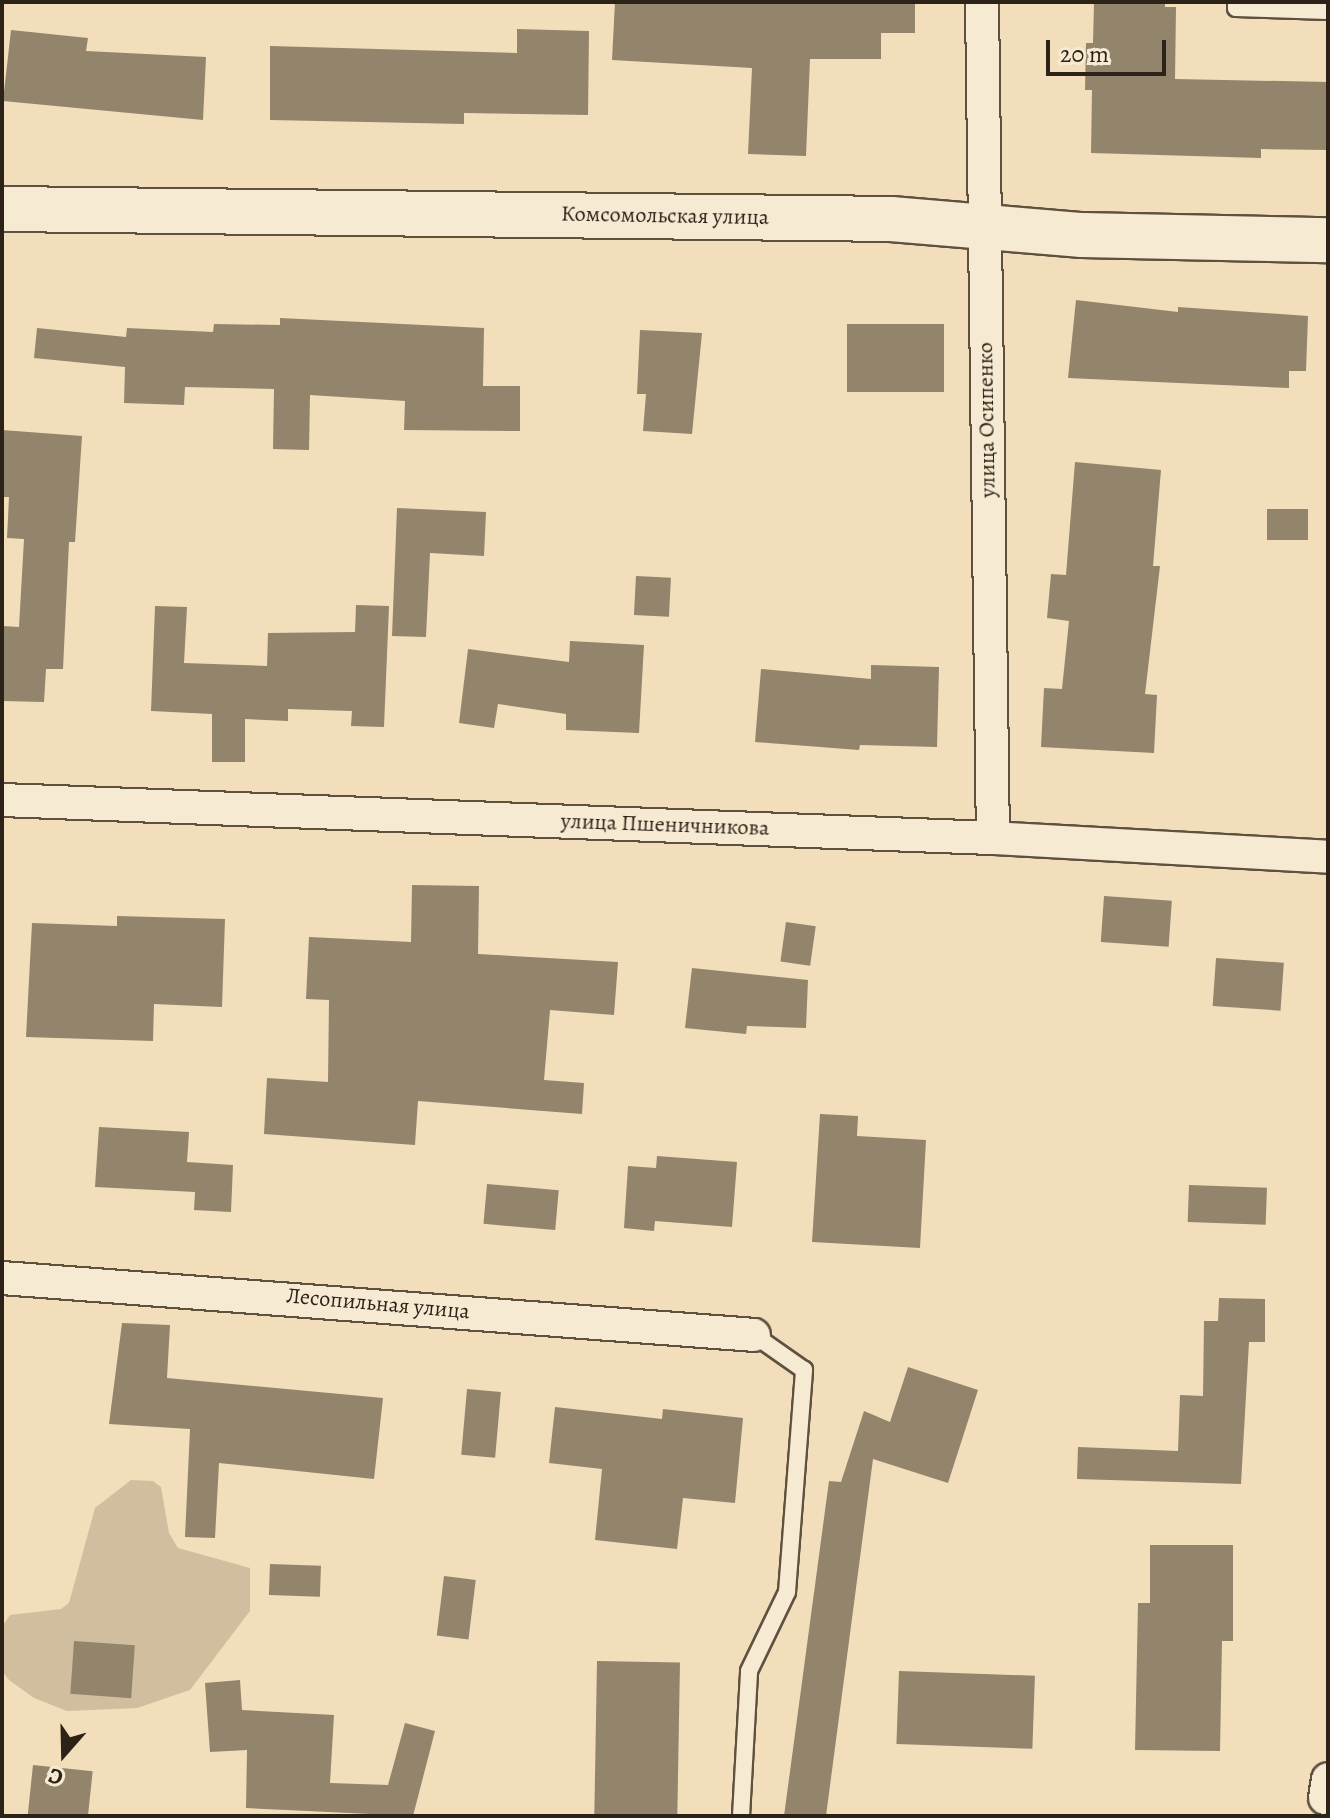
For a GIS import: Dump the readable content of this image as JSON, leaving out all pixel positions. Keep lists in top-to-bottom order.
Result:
{
  "streets": {
    "street": [
      "Комсомольская улица",
      "улица Осипенко",
      "улица Пшеничникова",
      "Лесопильная улица"
    ]
  },
  "crossings": [
    ["Комсомольская улица", "улица Осипенко"],
    ["улица Осипенко", "улица Пшеничникова"]
  ],
  "scale_bar": "20 m",
  "north": "bottom"
}
